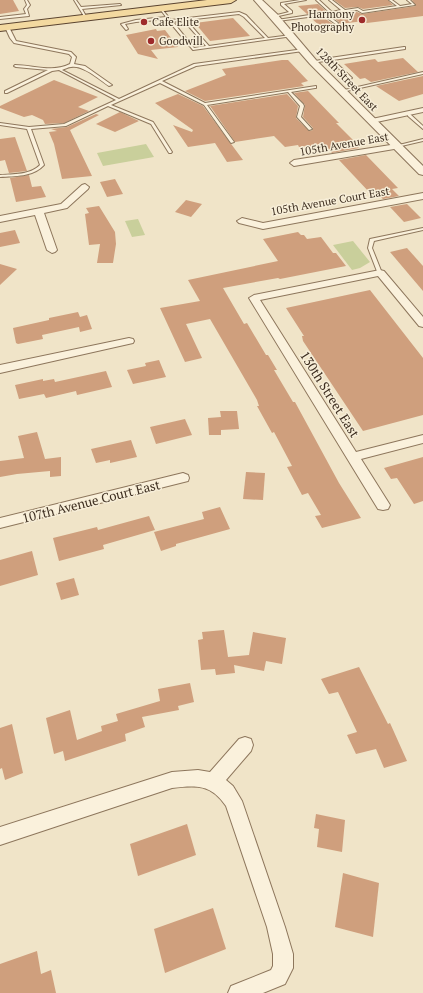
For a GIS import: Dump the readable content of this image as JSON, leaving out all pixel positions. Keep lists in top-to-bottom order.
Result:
{
  "streets": {
    "street": [
      "128th Street East",
      "105th Avenue East",
      "105th Avenue Court East",
      "130th Street East",
      "107th Avenue Court East"
    ]
  },
  "crossings": [
    ["128th Street East", "105th Avenue East"]
  ],
  "places": ["Harmony Photography", "Cafe Elite", "Goodwill"]
}
